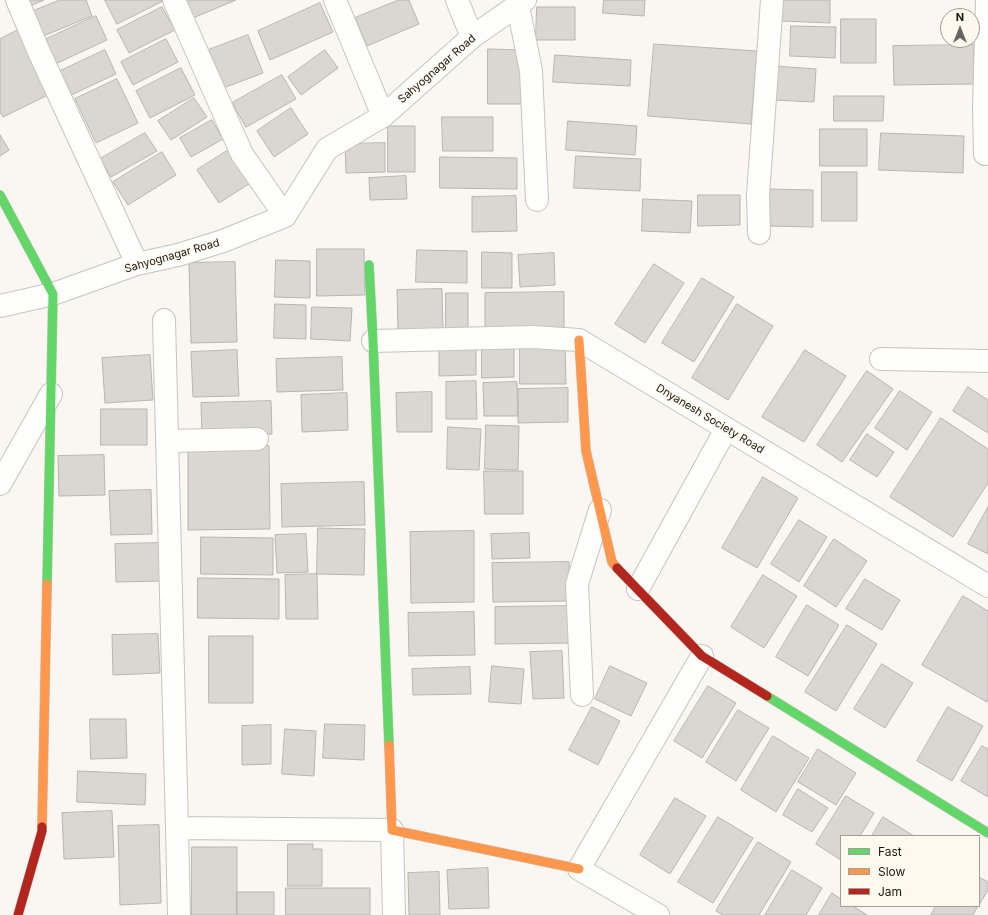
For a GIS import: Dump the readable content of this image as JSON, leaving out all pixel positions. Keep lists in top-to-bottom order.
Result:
{
  "streets": {
    "street": ["Sahyognagar Road", "Dnyanesh Society Road"]
  },
  "legend": ["Fast", "Slow", "Jam"],
  "north": "top"
}
